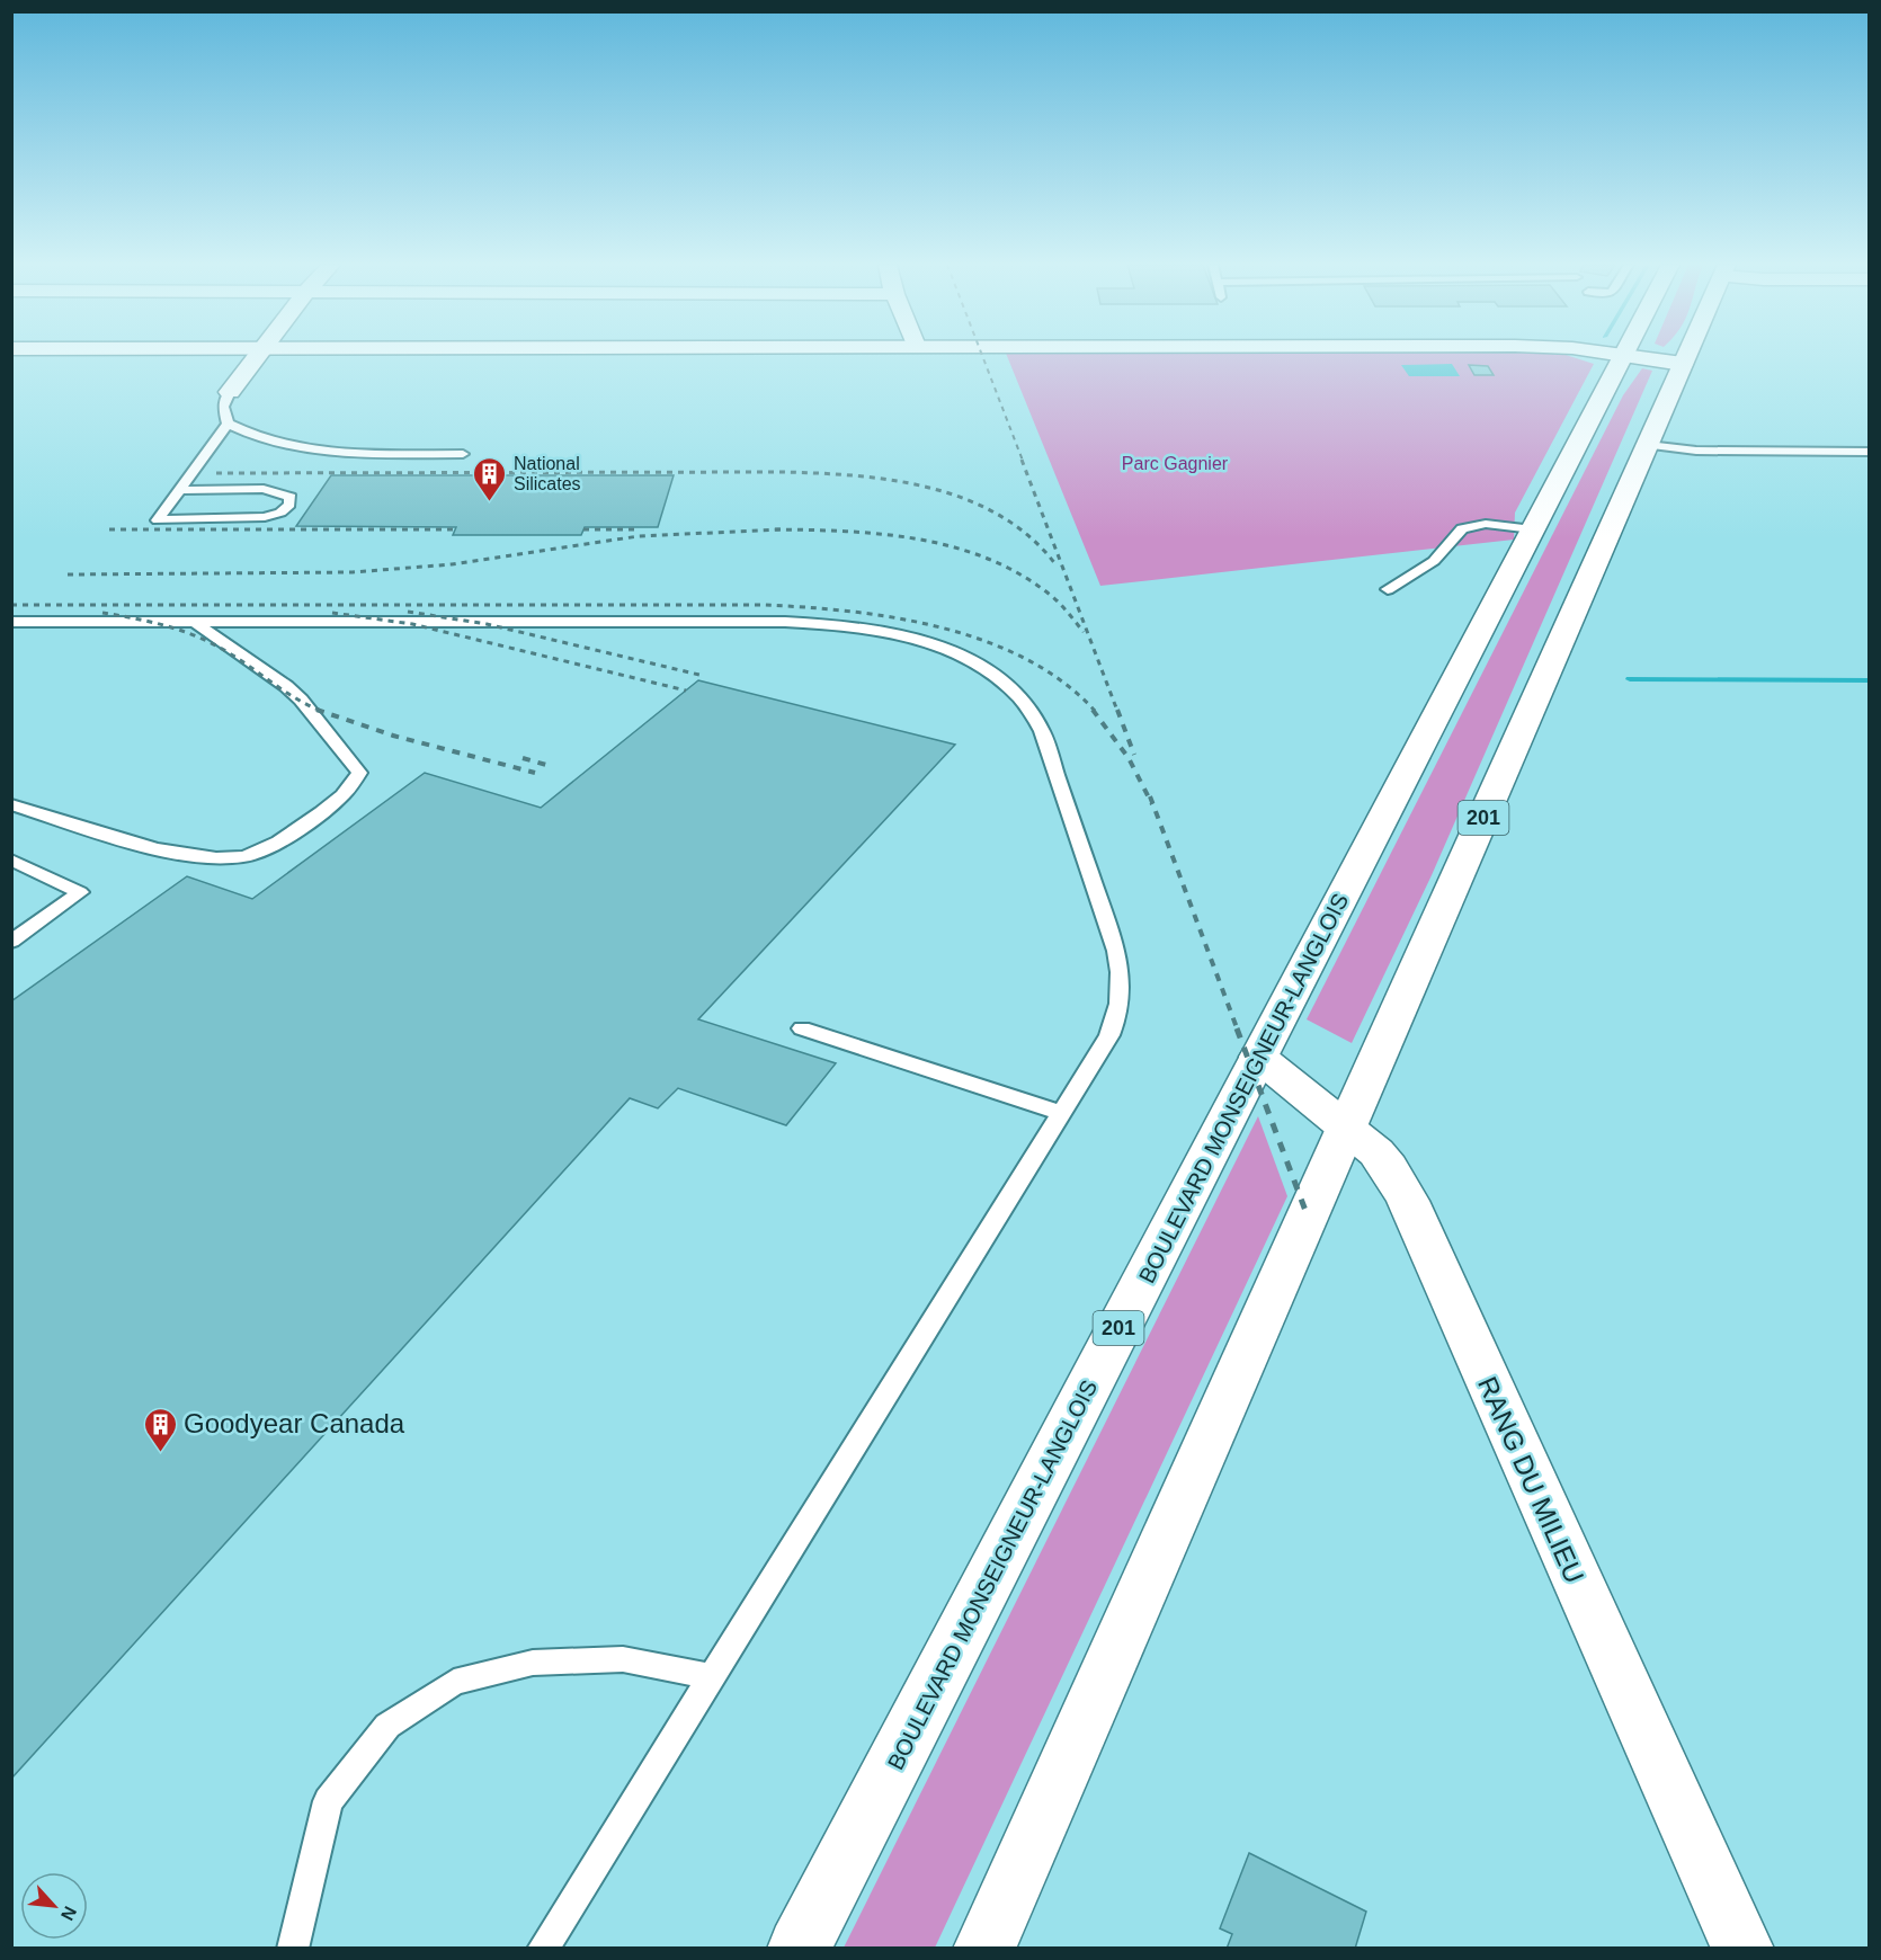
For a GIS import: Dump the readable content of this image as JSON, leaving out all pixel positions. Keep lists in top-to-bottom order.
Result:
{
  "streets": {
    "main road": ["201", "BOULEVARD MONSEIGNEUR-LANGLOIS", "RANG DU MILIEU"]
  },
  "crossings": [
    ["201", "RANG DU MILIEU"],
    ["BOULEVARD MONSEIGNEUR-LANGLOIS", "RANG DU MILIEU"]
  ],
  "parks": ["Parc Gagnier"],
  "places": {
    "building": ["National Silicates", "Goodyear Canada"]
  },
  "north": "bottom right"
}
